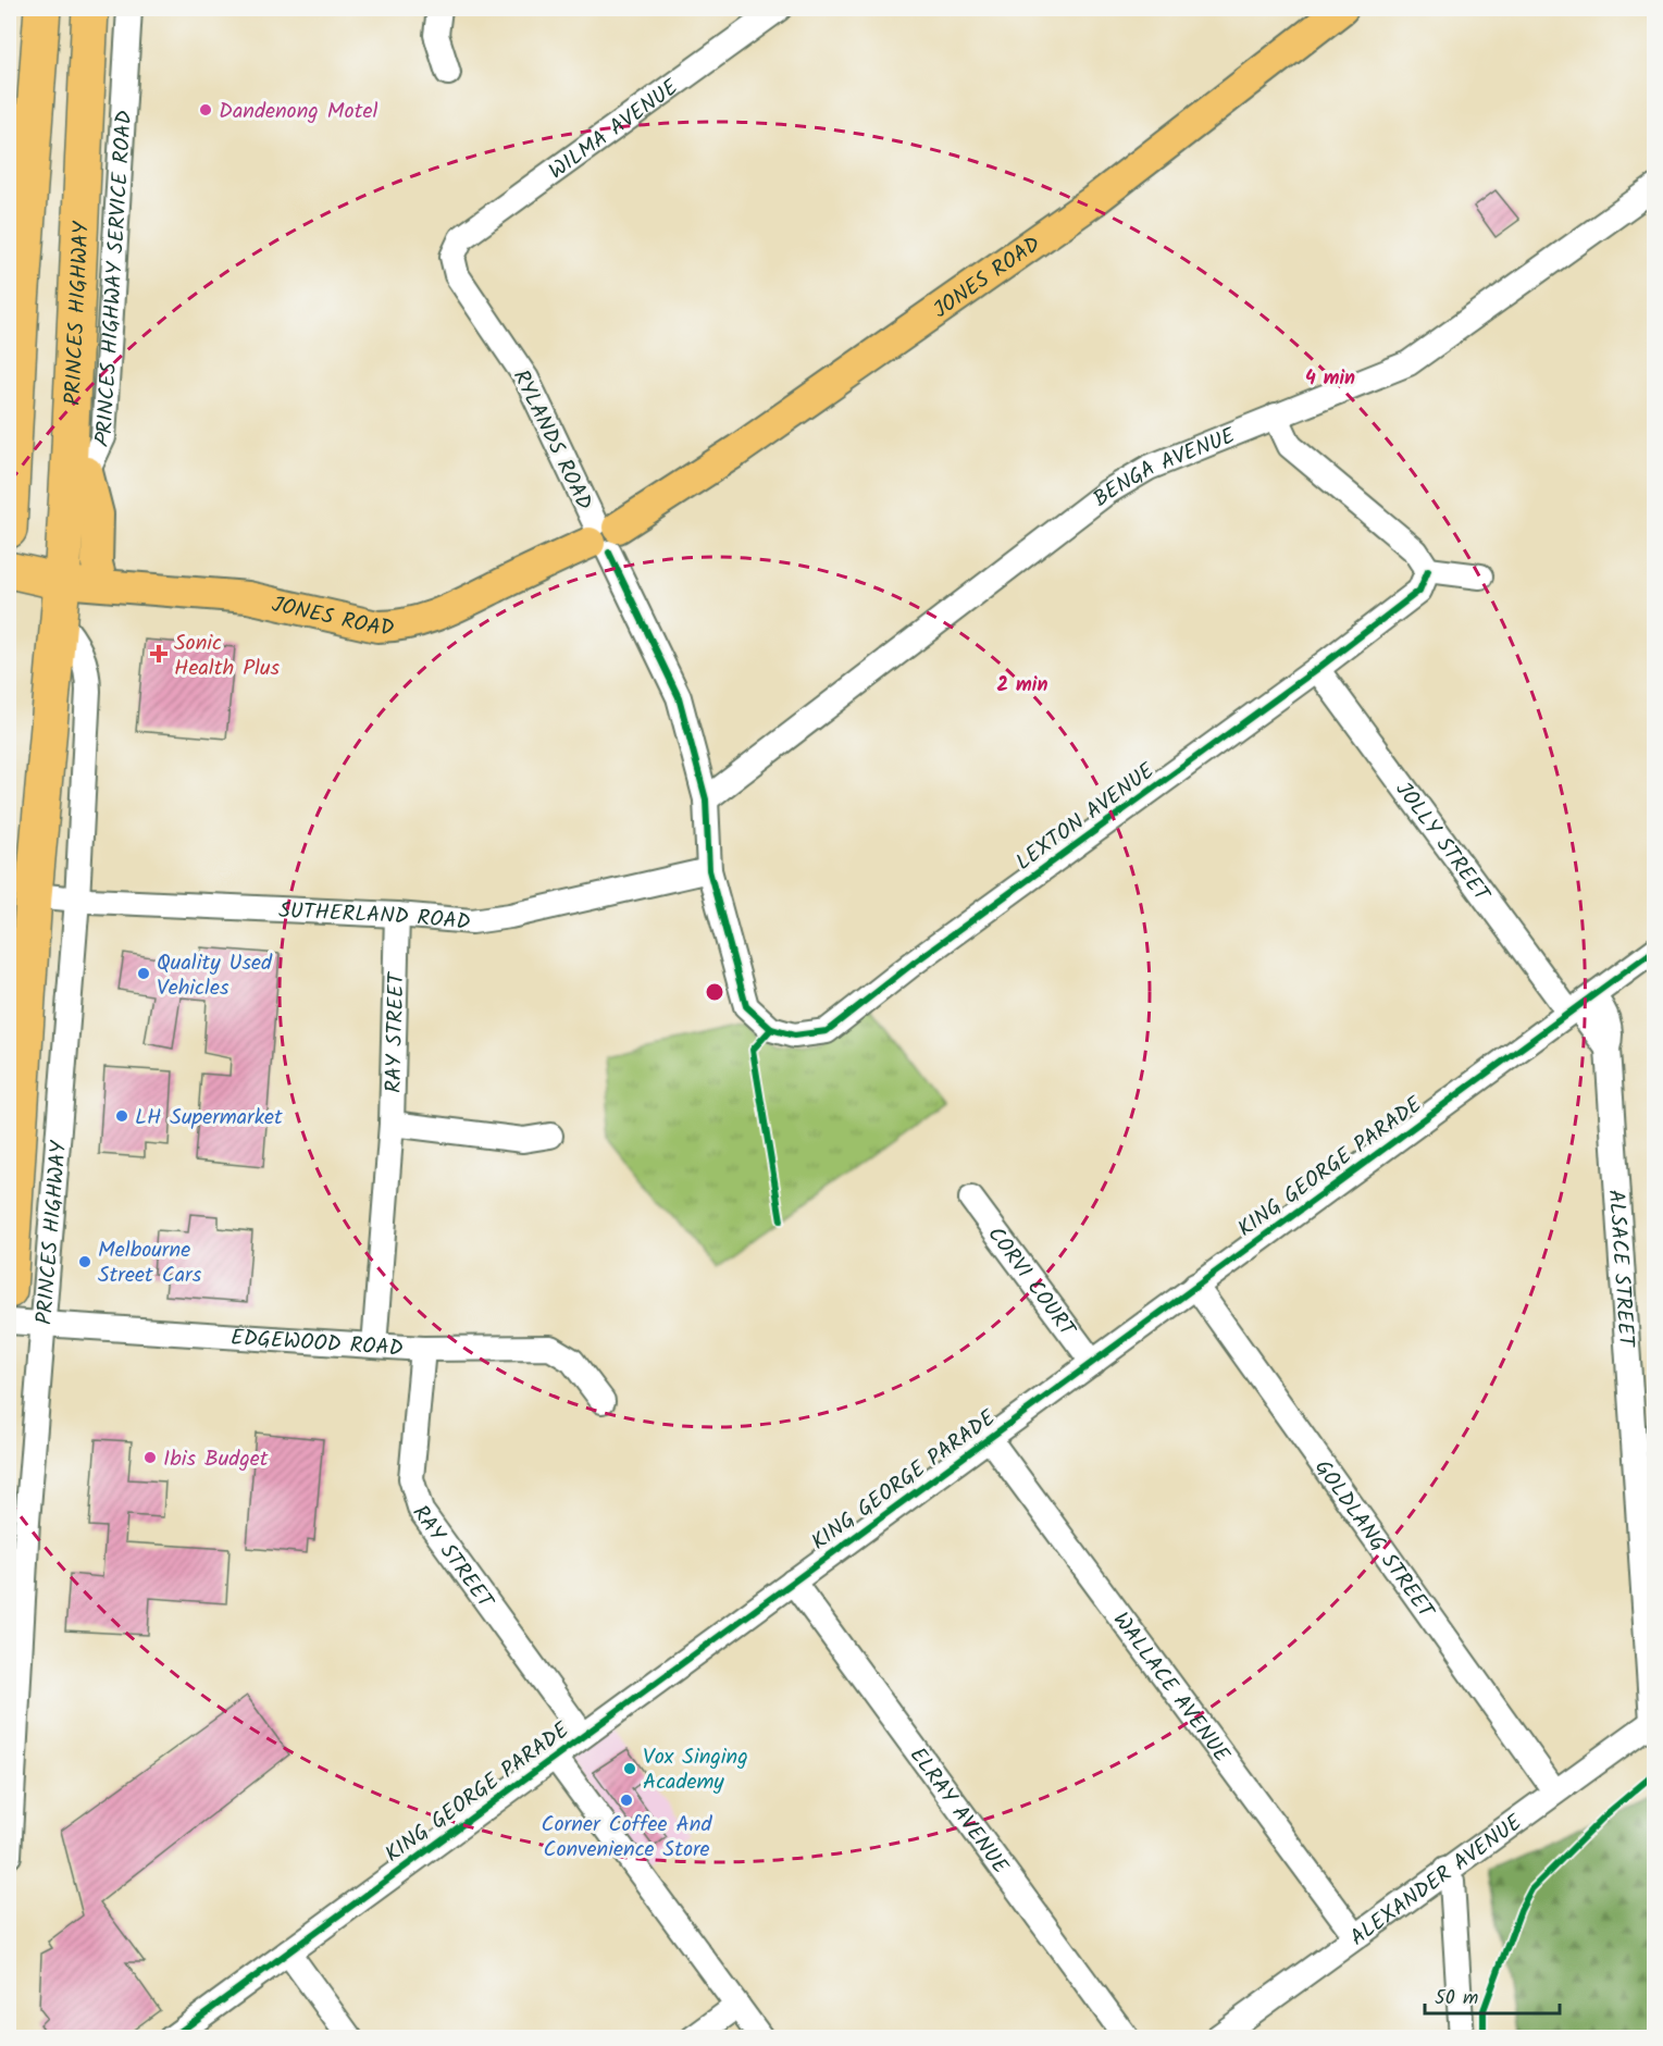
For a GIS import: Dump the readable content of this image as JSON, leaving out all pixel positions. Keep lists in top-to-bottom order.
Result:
{
  "streets": {
    "highway": ["PRINCES HIGHWAY"],
    "main road": ["JONES ROAD"],
    "street": [
      "WILMA AVENUE",
      "PRINCES HIGHWAY SERVICE ROAD",
      "RYLANDS ROAD",
      "BENGA AVENUE",
      "LEXTON AVENUE",
      "JOLLY STREET",
      "SUTHERLAND ROAD",
      "RAY STREET",
      "KING GEORGE PARADE",
      "ALSACE STREET",
      "CORVI COURT",
      "EDGEWOOD ROAD",
      "GOLDLANG STREET",
      "WALLACE AVENUE",
      "ELRAY AVENUE",
      "ALEXANDER AVENUE"
    ]
  },
  "crossings": [
    ["WILMA AVENUE", "RYLANDS ROAD"],
    ["JONES ROAD", "PRINCES HIGHWAY"],
    ["JONES ROAD", "RYLANDS ROAD"],
    ["PRINCES HIGHWAY SERVICE ROAD", "PRINCES HIGHWAY"],
    ["PRINCES HIGHWAY", "SUTHERLAND ROAD"],
    ["PRINCES HIGHWAY", "EDGEWOOD ROAD"],
    ["RYLANDS ROAD", "BENGA AVENUE"],
    ["RYLANDS ROAD", "LEXTON AVENUE"],
    ["RYLANDS ROAD", "SUTHERLAND ROAD"],
    ["LEXTON AVENUE", "JOLLY STREET"],
    ["JOLLY STREET", "KING GEORGE PARADE"],
    ["JOLLY STREET", "ALSACE STREET"],
    ["SUTHERLAND ROAD", "RAY STREET"],
    ["RAY STREET", "KING GEORGE PARADE"],
    ["RAY STREET", "EDGEWOOD ROAD"],
    ["KING GEORGE PARADE", "ALSACE STREET"],
    ["KING GEORGE PARADE", "CORVI COURT"],
    ["KING GEORGE PARADE", "GOLDLANG STREET"],
    ["KING GEORGE PARADE", "WALLACE AVENUE"],
    ["KING GEORGE PARADE", "ELRAY AVENUE"],
    ["ALSACE STREET", "ALEXANDER AVENUE"],
    ["GOLDLANG STREET", "ALEXANDER AVENUE"],
    ["WALLACE AVENUE", "ALEXANDER AVENUE"]
  ],
  "places": {
    "other": [
      "Dandenong Motel",
      "Quality Used Vehicles",
      "LH Supermarket",
      "Melbourne Street Cars",
      "Ibis Budget",
      "Vox Singing Academy",
      "Corner Coffee And Convenience Store"
    ],
    "health": ["Sonic Health Plus"]
  },
  "scale_bar": "50 m",
  "rings": ["4 min", "2 min"]
}
